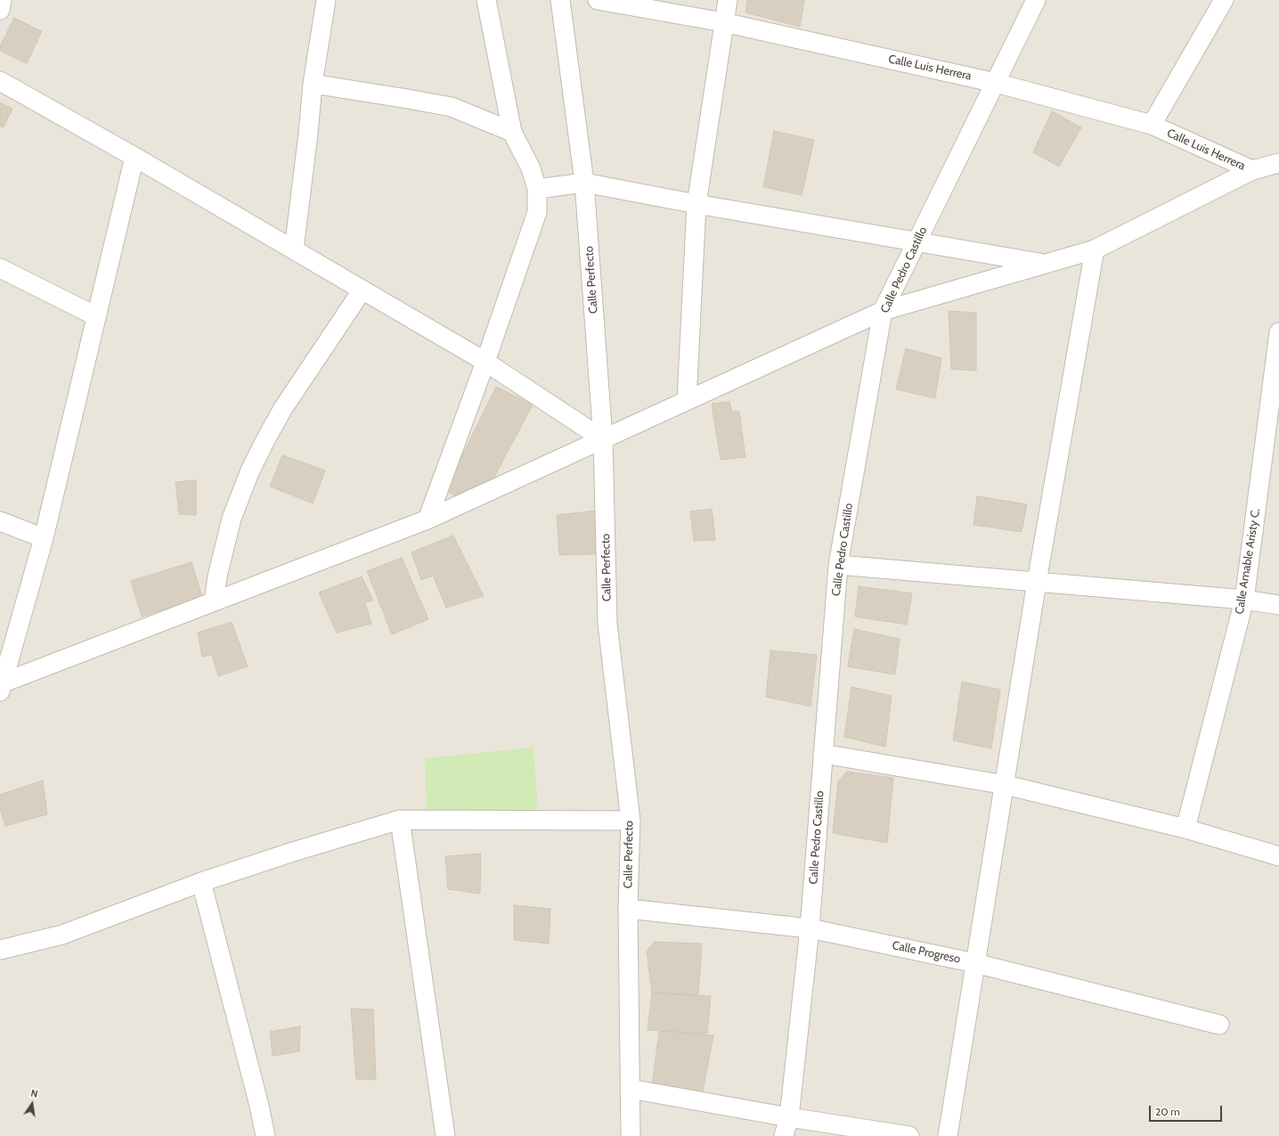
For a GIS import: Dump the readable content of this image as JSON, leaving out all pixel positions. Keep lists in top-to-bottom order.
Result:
{
  "streets": {
    "street": [
      "Calle Luis Herrera",
      "Calle Pedro Castillo",
      "Calle Perfecto",
      "Calle Amable Aristy C.",
      "Calle Progreso"
    ]
  },
  "crossings": [
    ["Calle Luis Herrera", "Calle Pedro Castillo"],
    ["Calle Pedro Castillo", "Calle Progreso"],
    ["Calle Perfecto", "Calle Progreso"]
  ],
  "scale_bar": "20 m",
  "north": "top"
}
